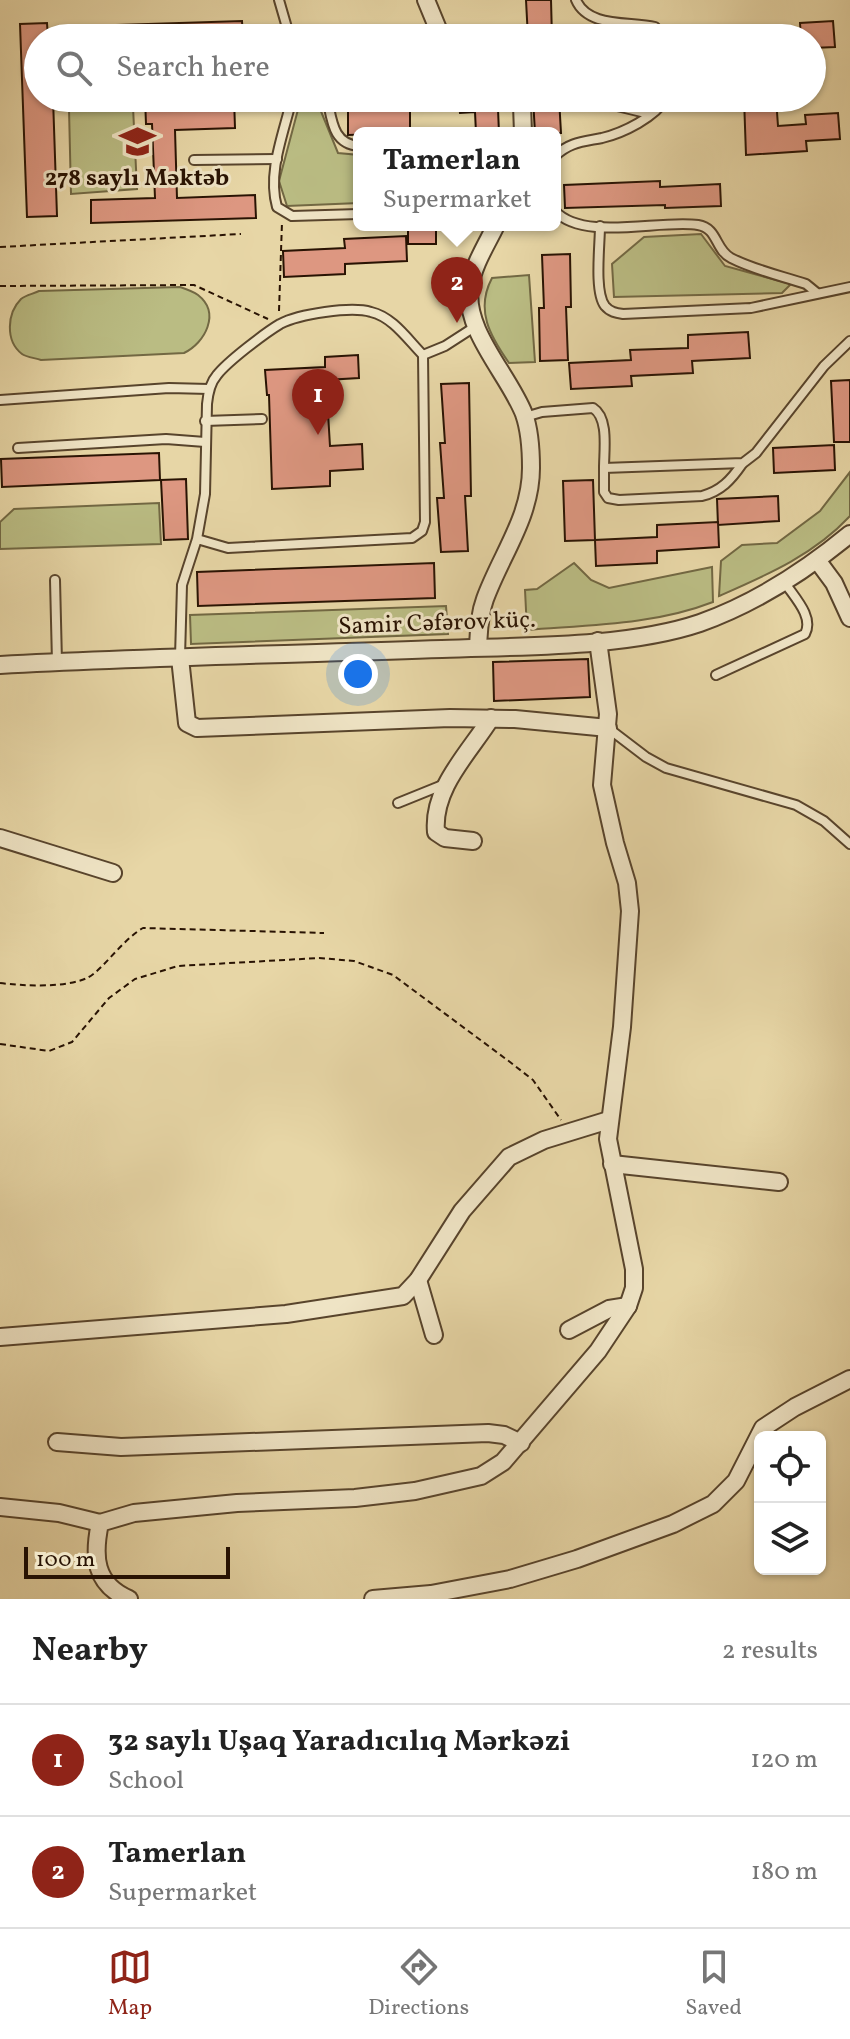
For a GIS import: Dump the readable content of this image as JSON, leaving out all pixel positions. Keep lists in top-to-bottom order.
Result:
{
  "streets": {
    "street": ["Samir Cəfərov küç."]
  },
  "places": {
    "school or university": ["278 saylı Məktəb"]
  },
  "scale_bar": "100 m",
  "page": {
    "search": "Search here",
    "popup": ["Tamerlan", "Supermarket"],
    "pins": ["2", "1"],
    "scale": "100 m",
    "heading": ["Nearby", "2 results"],
    "list": [
      {
        "mark": "1",
        "name": "32 saylı Uşaq Yaradıcılıq Mərkəzi",
        "note": "School",
        "value": "120 m"
      },
      {
        "mark": "2",
        "name": "Tamerlan",
        "note": "Supermarket",
        "value": "180 m"
      }
    ],
    "nav": ["Map", "Directions", "Saved"]
  }
}
